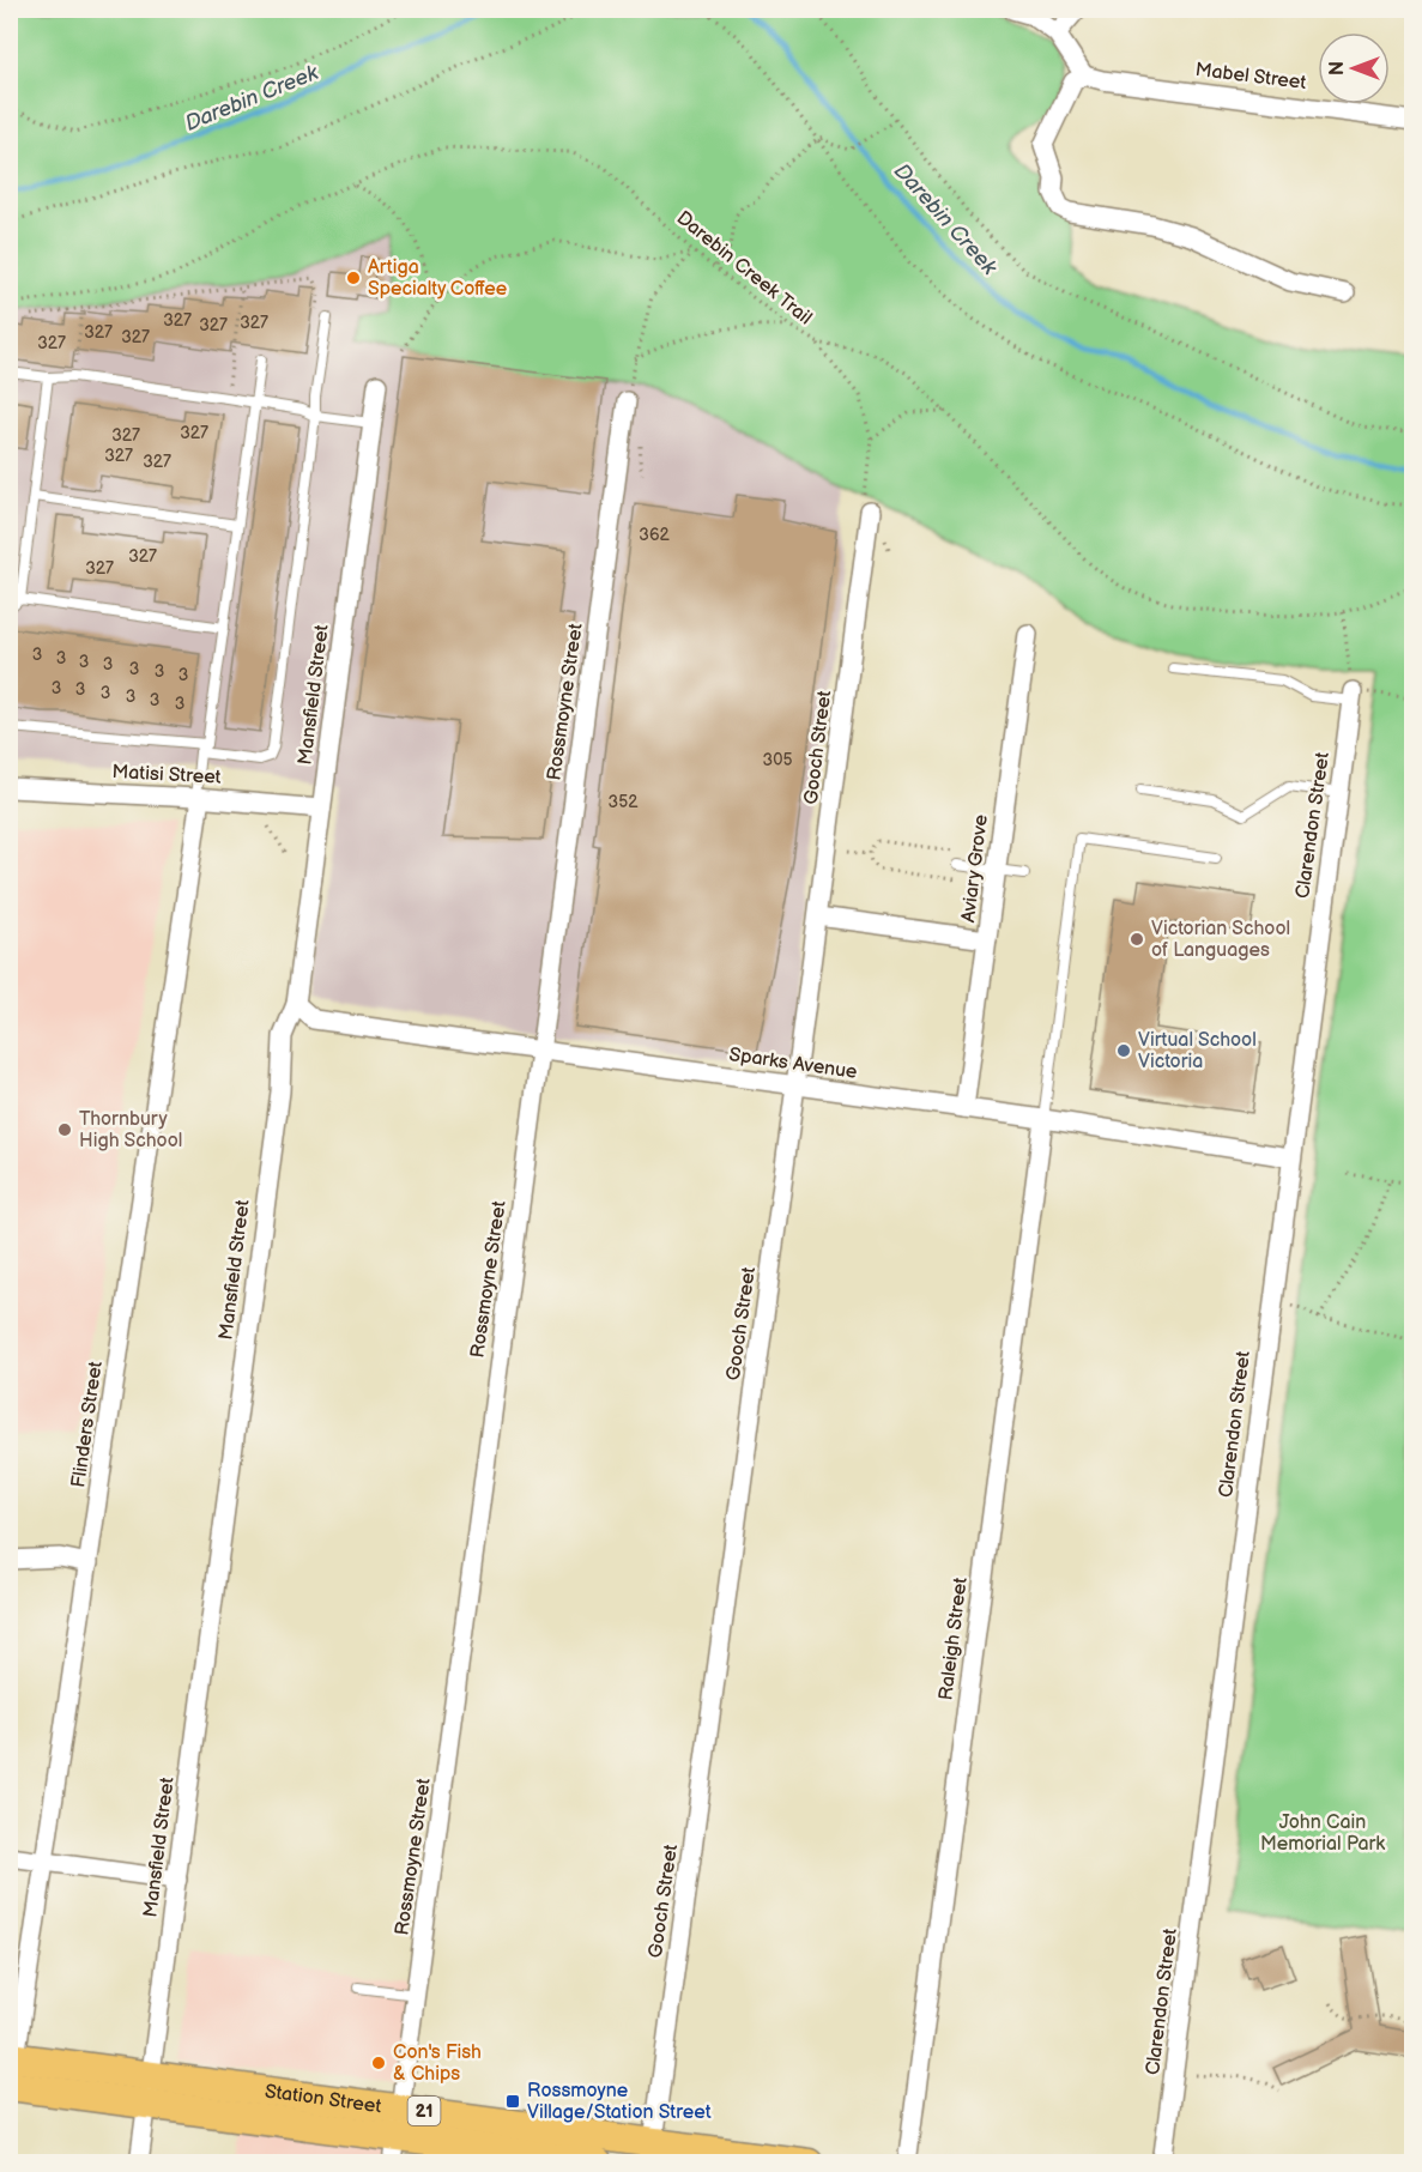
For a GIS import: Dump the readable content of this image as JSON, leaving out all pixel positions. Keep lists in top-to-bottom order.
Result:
{
  "streets": {
    "main road": ["Station Street", "21"],
    "street": [
      "Mabel Street",
      "Mansfield Street",
      "Rossmoyne Street",
      "Gooch Street",
      "Matisi Street",
      "Clarendon Street",
      "Aviary Grove",
      "Sparks Avenue",
      "Flinders Street",
      "Raleigh Street"
    ],
    "path": ["Darebin Creek Trail"]
  },
  "crossings": [
    ["Mansfield Street", "Matisi Street"],
    ["Mansfield Street", "Sparks Avenue"],
    ["Mansfield Street", "Station Street"],
    ["Rossmoyne Street", "Sparks Avenue"],
    ["Rossmoyne Street", "Station Street"],
    ["Gooch Street", "Sparks Avenue"],
    ["Gooch Street", "Station Street"],
    ["Matisi Street", "Flinders Street"],
    ["Clarendon Street", "Sparks Avenue"],
    ["Aviary Grove", "Sparks Avenue"],
    ["Sparks Avenue", "Raleigh Street"],
    ["Flinders Street", "Station Street"]
  ],
  "water": ["Darebin Creek"],
  "parks": ["John Cain Memorial Park"],
  "places": {
    "other": [
      "Artiga Specialty Coffee",
      "Victorian School of Languages",
      "Virtual School Victoria",
      "Thornbury High School",
      "Con's Fish & Chips"
    ],
    "transit": ["Rossmoyne Village/Station Street"]
  },
  "house_numbers": [
    "327",
    "327",
    "327",
    "327",
    "327",
    "327",
    "327",
    "327",
    "327",
    "327",
    "362",
    "327",
    "327",
    "3",
    "3",
    "3",
    "3",
    "3",
    "3",
    "3",
    "3",
    "3",
    "3",
    "3",
    "3",
    "3",
    "305",
    "352"
  ],
  "north": "left"
}
